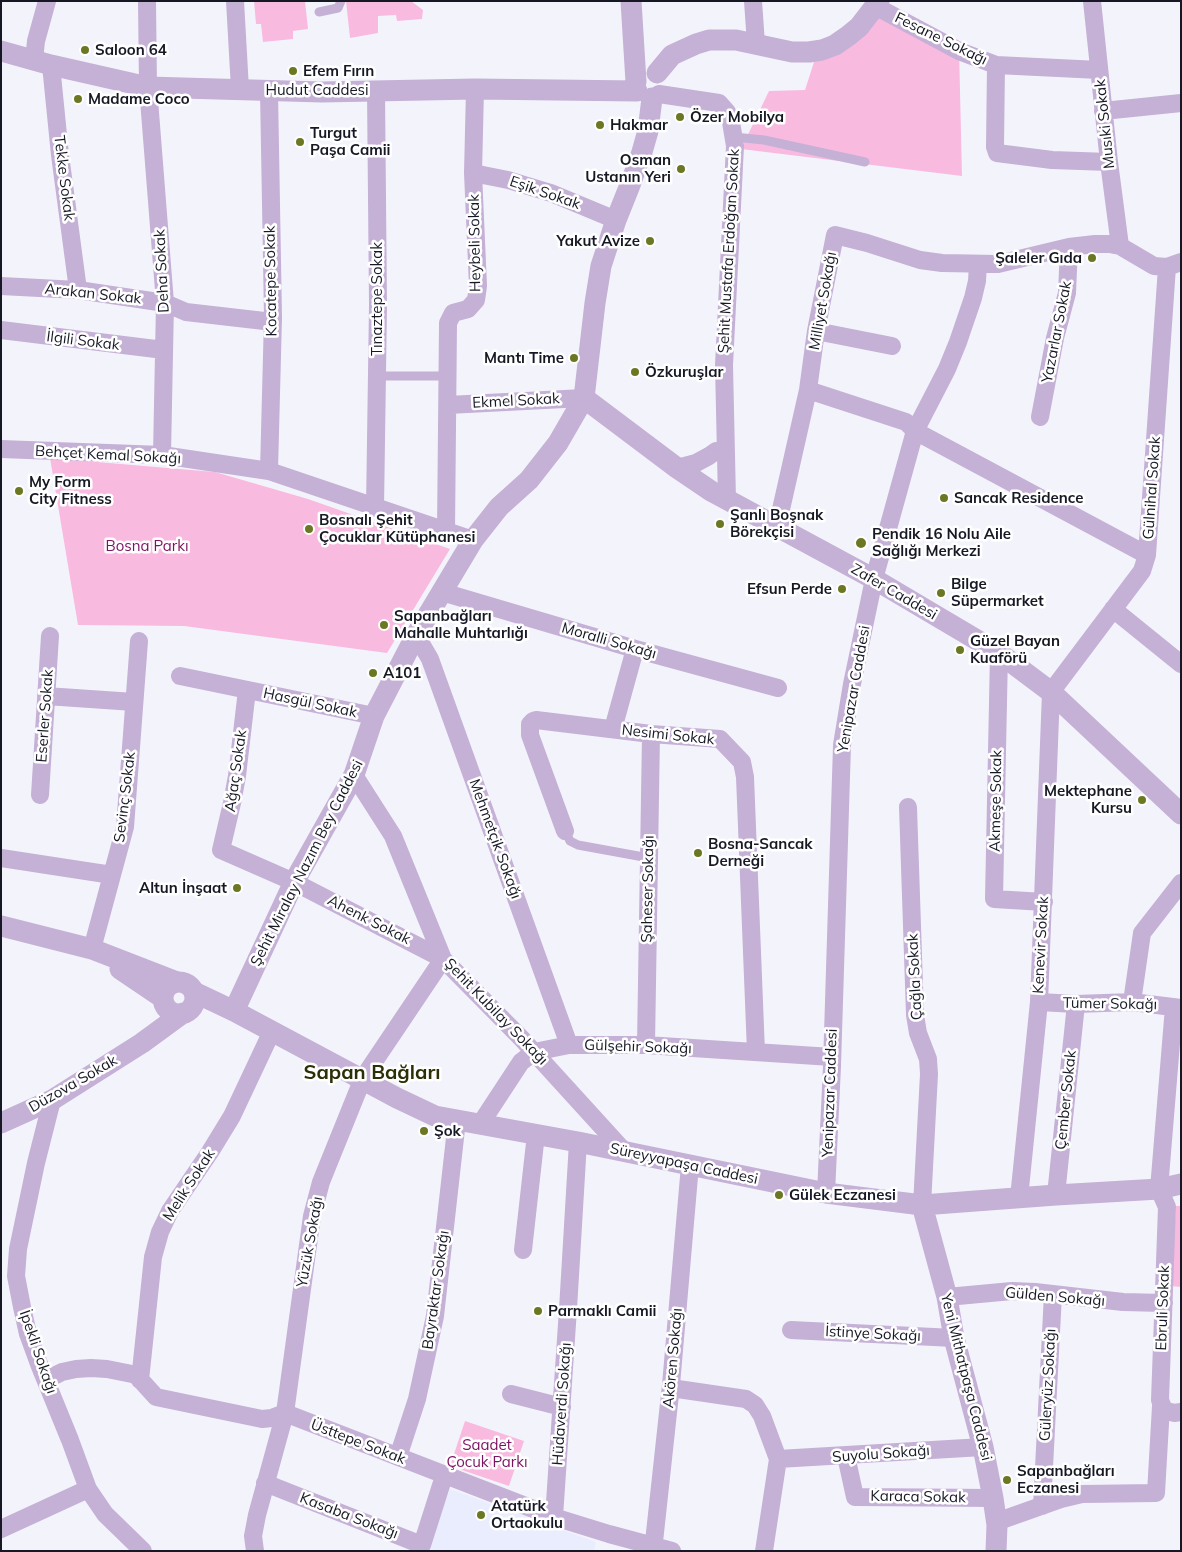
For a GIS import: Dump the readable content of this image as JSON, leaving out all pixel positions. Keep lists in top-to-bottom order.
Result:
{
  "streets": {
    "street": [
      "Fesane Sokağı",
      "Hudut Caddesi",
      "Musıki Sokak",
      "Tekke Sokak",
      "Eşik Sokak",
      "Heybeli Sokak",
      "Şehit Mustafa Erdoğan Sokak",
      "Deha Sokak",
      "Kocatepe Sokak",
      "Arakan Sokak",
      "Tınaztepe Sokak",
      "Milliyet Sokağı",
      "Yazarlar Sokak",
      "İlgili Sokak",
      "Ekmel Sokak",
      "Behçet Kemal Sokağı",
      "Gülnihal Sokak",
      "Zafer Caddesi",
      "Moralli Sokağı",
      "Yenipazar Caddesi",
      "Hasgül Sokak",
      "Eserler Sokak",
      "Nesimi Sokak",
      "Ağaç Sokak",
      "Sevinç Sokak",
      "Akmeşe Sokak",
      "Mehmetçik Sokağı",
      "Şehit Miralay Nazım Bey Caddesi",
      "Şaheser Sokağı",
      "Ahenk Sokak",
      "Kenevir Sokak",
      "Çağla Sokak",
      "Tümer Sokağı",
      "Şehit Kubilay Sokağı",
      "Gülşehir Sokağı",
      "Düzova Sokak",
      "Çember Sokak",
      "Süreyyapaşa Caddesi",
      "Melik Sokak",
      "Yüzük Sokağı",
      "Bayraktar Sokağı",
      "Gülden Sokağı",
      "Ebruli Sokak",
      "İstinye Sokağı",
      "İpekli Sokağı",
      "Akören Sokağı",
      "Yeni Mithatpaşa Caddesi",
      "Güleryüz Sokağı",
      "Hüdaverdi Sokağı",
      "Üsttepe Sokak",
      "Suyolu Sokağı",
      "Karaca Sokak",
      "Kasaba Sokağı"
    ]
  },
  "crossings": [
    ["Fesane Sokağı", "Musıki Sokak"],
    ["Hudut Caddesi", "Tekke Sokak"],
    ["Hudut Caddesi", "Heybeli Sokak"],
    ["Hudut Caddesi", "Deha Sokak"],
    ["Hudut Caddesi", "Kocatepe Sokak"],
    ["Hudut Caddesi", "Tınaztepe Sokak"],
    ["Hudut Caddesi", "Şehit Miralay Nazım Bey Caddesi"],
    ["Musıki Sokak", "Milliyet Sokağı"],
    ["Tekke Sokak", "Arakan Sokak"],
    ["Eşik Sokak", "Heybeli Sokak"],
    ["Eşik Sokak", "Şehit Miralay Nazım Bey Caddesi"],
    ["Heybeli Sokak", "Ekmel Sokak"],
    ["Heybeli Sokak", "Behçet Kemal Sokağı"],
    ["Şehit Mustafa Erdoğan Sokak", "Zafer Caddesi"],
    ["Deha Sokak", "Arakan Sokak"],
    ["Deha Sokak", "İlgili Sokak"],
    ["Deha Sokak", "Behçet Kemal Sokağı"],
    ["Kocatepe Sokak", "Arakan Sokak"],
    ["Kocatepe Sokak", "Behçet Kemal Sokağı"],
    ["Tınaztepe Sokak", "Behçet Kemal Sokağı"],
    ["Milliyet Sokağı", "Yazarlar Sokak"],
    ["Milliyet Sokağı", "Gülnihal Sokak"],
    ["Milliyet Sokağı", "Zafer Caddesi"],
    ["Milliyet Sokağı", "Yenipazar Caddesi"],
    ["Ekmel Sokak", "Zafer Caddesi"],
    ["Ekmel Sokak", "Şehit Miralay Nazım Bey Caddesi"],
    ["Behçet Kemal Sokağı", "Şehit Miralay Nazım Bey Caddesi"],
    ["Gülnihal Sokak", "Zafer Caddesi"],
    ["Gülnihal Sokak", "Kenevir Sokak"],
    ["Zafer Caddesi", "Yenipazar Caddesi"],
    ["Zafer Caddesi", "Akmeşe Sokak"],
    ["Zafer Caddesi", "Şehit Miralay Nazım Bey Caddesi"],
    ["Zafer Caddesi", "Kenevir Sokak"],
    ["Moralli Sokağı", "Şehit Miralay Nazım Bey Caddesi"],
    ["Yenipazar Caddesi", "Gülşehir Sokağı"],
    ["Yenipazar Caddesi", "Süreyyapaşa Caddesi"],
    ["Hasgül Sokak", "Ağaç Sokak"],
    ["Hasgül Sokak", "Şehit Miralay Nazım Bey Caddesi"],
    ["Nesimi Sokak", "Şaheser Sokağı"],
    ["Nesimi Sokak", "Gülşehir Sokağı"],
    ["Ağaç Sokak", "Ahenk Sokak"],
    ["Akmeşe Sokak", "Kenevir Sokak"],
    ["Mehmetçik Sokağı", "Şehit Miralay Nazım Bey Caddesi"],
    ["Mehmetçik Sokağı", "Gülşehir Sokağı"],
    ["Şehit Miralay Nazım Bey Caddesi", "Ahenk Sokak"],
    ["Şehit Miralay Nazım Bey Caddesi", "Şehit Kubilay Sokağı"],
    ["Şehit Miralay Nazım Bey Caddesi", "Süreyyapaşa Caddesi"],
    ["Şaheser Sokağı", "Gülşehir Sokağı"],
    ["Ahenk Sokak", "Şehit Kubilay Sokağı"],
    ["Ahenk Sokak", "Yüzük Sokağı"],
    ["Kenevir Sokak", "Tümer Sokağı"],
    ["Kenevir Sokak", "Süreyyapaşa Caddesi"],
    ["Çağla Sokak", "Süreyyapaşa Caddesi"],
    ["Çağla Sokak", "Yeni Mithatpaşa Caddesi"],
    ["Tümer Sokağı", "Çember Sokak"],
    ["Şehit Kubilay Sokağı", "Gülşehir Sokağı"],
    ["Şehit Kubilay Sokağı", "Süreyyapaşa Caddesi"],
    ["Şehit Kubilay Sokağı", "Yüzük Sokağı"],
    ["Düzova Sokak", "İpekli Sokağı"],
    ["Çember Sokak", "Süreyyapaşa Caddesi"],
    ["Süreyyapaşa Caddesi", "Melik Sokak"],
    ["Süreyyapaşa Caddesi", "Yüzük Sokağı"],
    ["Süreyyapaşa Caddesi", "Bayraktar Sokağı"],
    ["Süreyyapaşa Caddesi", "Ebruli Sokak"],
    ["Süreyyapaşa Caddesi", "Akören Sokağı"],
    ["Süreyyapaşa Caddesi", "Yeni Mithatpaşa Caddesi"],
    ["Süreyyapaşa Caddesi", "Hüdaverdi Sokağı"],
    ["Yüzük Sokağı", "Üsttepe Sokak"],
    ["Yüzük Sokağı", "Kasaba Sokağı"],
    ["Bayraktar Sokağı", "Üsttepe Sokak"],
    ["Gülden Sokağı", "Ebruli Sokak"],
    ["Gülden Sokağı", "Yeni Mithatpaşa Caddesi"],
    ["Gülden Sokağı", "Güleryüz Sokağı"],
    ["Ebruli Sokak", "Güleryüz Sokağı"],
    ["İstinye Sokağı", "Yeni Mithatpaşa Caddesi"],
    ["Akören Sokağı", "Üsttepe Sokak"],
    ["Yeni Mithatpaşa Caddesi", "Suyolu Sokağı"],
    ["Yeni Mithatpaşa Caddesi", "Karaca Sokak"],
    ["Hüdaverdi Sokağı", "Üsttepe Sokak"],
    ["Üsttepe Sokak", "Kasaba Sokağı"],
    ["Suyolu Sokağı", "Karaca Sokak"]
  ],
  "districts": ["Sapan Bağları"],
  "parks": ["Bosna Parkı", "Saadet Çocuk Parkı"],
  "places": [
    "Saloon 64",
    "Efem Fırın",
    "Madame Coco",
    "Özer Mobilya",
    "Hakmar",
    "Turgut Paşa Camii",
    "Osman Ustanın Yeri",
    "Yakut Avize",
    "Şaleler Gıda",
    "Mantı Time",
    "Özkuruşlar",
    "My Form City Fitness",
    "Sancak Residence",
    "Şanlı Boşnak Börekçisi",
    "Bosnalı Şehit Çocuklar Kütüphanesi",
    "Pendik 16 Nolu Aile Sağlığı Merkezi",
    "Efsun Perde",
    "Bilge Süpermarket",
    "Sapanbağları Mahalle Muhtarlığı",
    "Güzel Bayan Kuaförü",
    "A101",
    "Mektephane Kursu",
    "Bosna-Sancak Derneği",
    "Altun İnşaat",
    "Şok",
    "Gülek Eczanesi",
    "Parmaklı Camii",
    "Sapanbağları Eczanesi",
    "Atatürk Ortaokulu"
  ]
}
